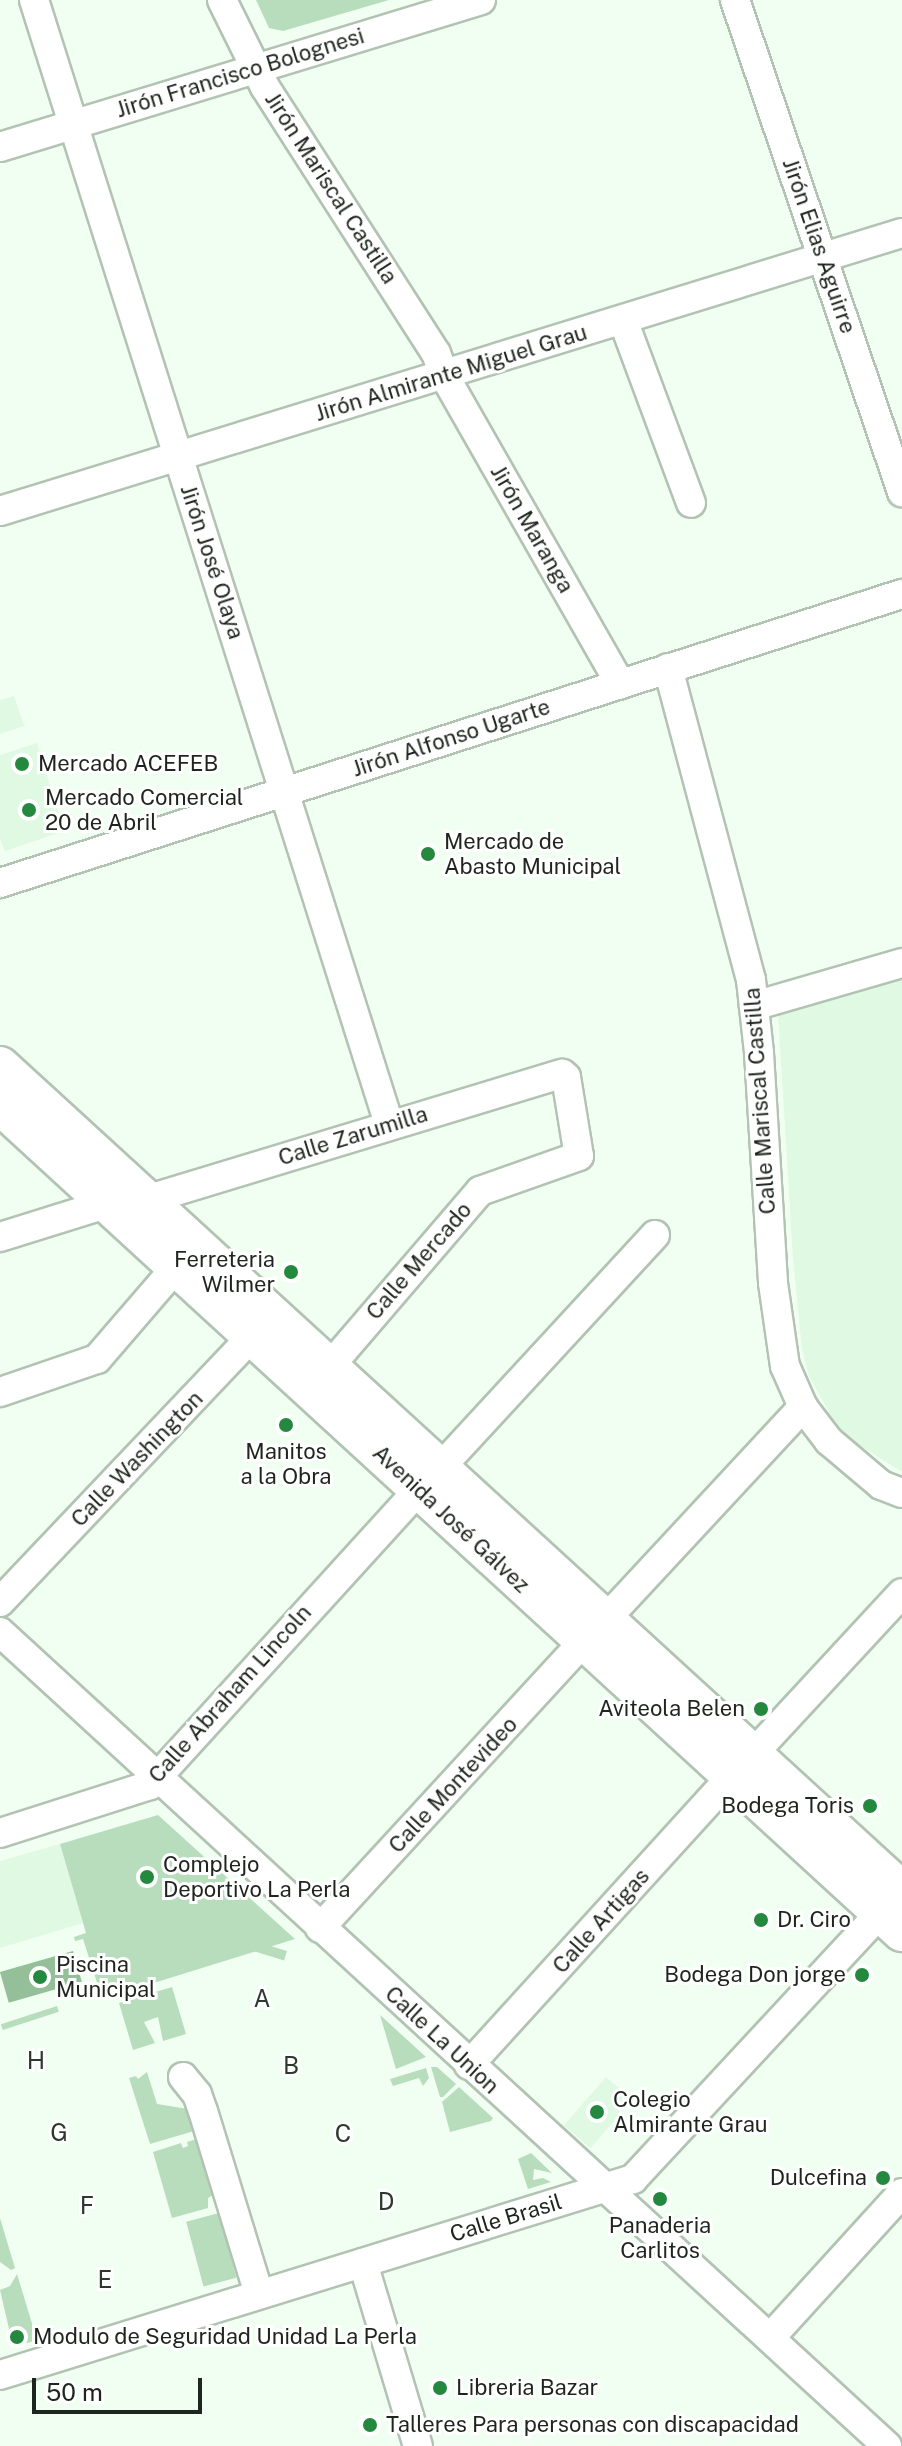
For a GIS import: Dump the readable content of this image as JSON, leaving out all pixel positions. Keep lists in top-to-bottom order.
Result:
{
  "streets": {
    "main road": ["Avenida José Gálvez"],
    "street": [
      "Jirón Francisco Bolognesi",
      "Jirón Mariscal Castilla",
      "Jirón Elias Aguirre",
      "Jirón Almirante Miguel Grau",
      "Jirón Maranga",
      "Jirón José Olaya",
      "Jirón Alfonso Ugarte",
      "Calle Mariscal Castilla",
      "Calle Zarumilla",
      "Calle Mercado",
      "Calle Washington",
      "Calle Abraham Lincoln",
      "Calle Montevideo",
      "Calle Artigas",
      "Calle La Union",
      "Calle Brasil"
    ]
  },
  "crossings": [
    ["Jirón Francisco Bolognesi", "Jirón Mariscal Castilla"],
    ["Jirón Francisco Bolognesi", "Jirón José Olaya"],
    ["Jirón Mariscal Castilla", "Jirón Almirante Miguel Grau"],
    ["Jirón Mariscal Castilla", "Jirón Maranga"],
    ["Jirón Elias Aguirre", "Jirón Almirante Miguel Grau"],
    ["Jirón Almirante Miguel Grau", "Jirón Maranga"],
    ["Jirón Almirante Miguel Grau", "Jirón José Olaya"],
    ["Jirón Maranga", "Jirón Alfonso Ugarte"],
    ["Jirón José Olaya", "Jirón Alfonso Ugarte"],
    ["Jirón José Olaya", "Calle Zarumilla"],
    ["Jirón Alfonso Ugarte", "Calle Mariscal Castilla"],
    ["Calle Mariscal Castilla", "Calle Montevideo"],
    ["Calle Zarumilla", "Calle Mercado"],
    ["Calle Zarumilla", "Avenida José Gálvez"],
    ["Calle Mercado", "Avenida José Gálvez"],
    ["Calle Washington", "Avenida José Gálvez"],
    ["Avenida José Gálvez", "Calle Abraham Lincoln"],
    ["Avenida José Gálvez", "Calle Montevideo"],
    ["Avenida José Gálvez", "Calle Artigas"],
    ["Avenida José Gálvez", "Calle Brasil"],
    ["Calle Abraham Lincoln", "Calle La Union"],
    ["Calle Montevideo", "Calle La Union"],
    ["Calle Artigas", "Calle La Union"],
    ["Calle La Union", "Calle Brasil"]
  ],
  "districts": [
    "A",
    "H",
    "B",
    "G",
    "C",
    "D",
    "F",
    "E"
  ],
  "places": [
    "Mercado ACEFEB",
    "Mercado Comercial 20 de Abril",
    "Mercado de Abasto Municipal",
    "Ferreteria Wilmer",
    "Manitos a la Obra",
    "Aviteola Belen",
    "Bodega Toris",
    "Complejo Deportivo La Perla",
    "Dr. Ciro",
    "Bodega Don jorge",
    "Piscina Municipal",
    "Colegio Almirante Grau",
    "Dulcefina",
    "Panaderia Carlitos",
    "Modulo de Seguridad Unidad La Perla",
    "Libreria Bazar",
    "Talleres Para personas con discapacidad"
  ],
  "scale_bar": "50 m"
}
